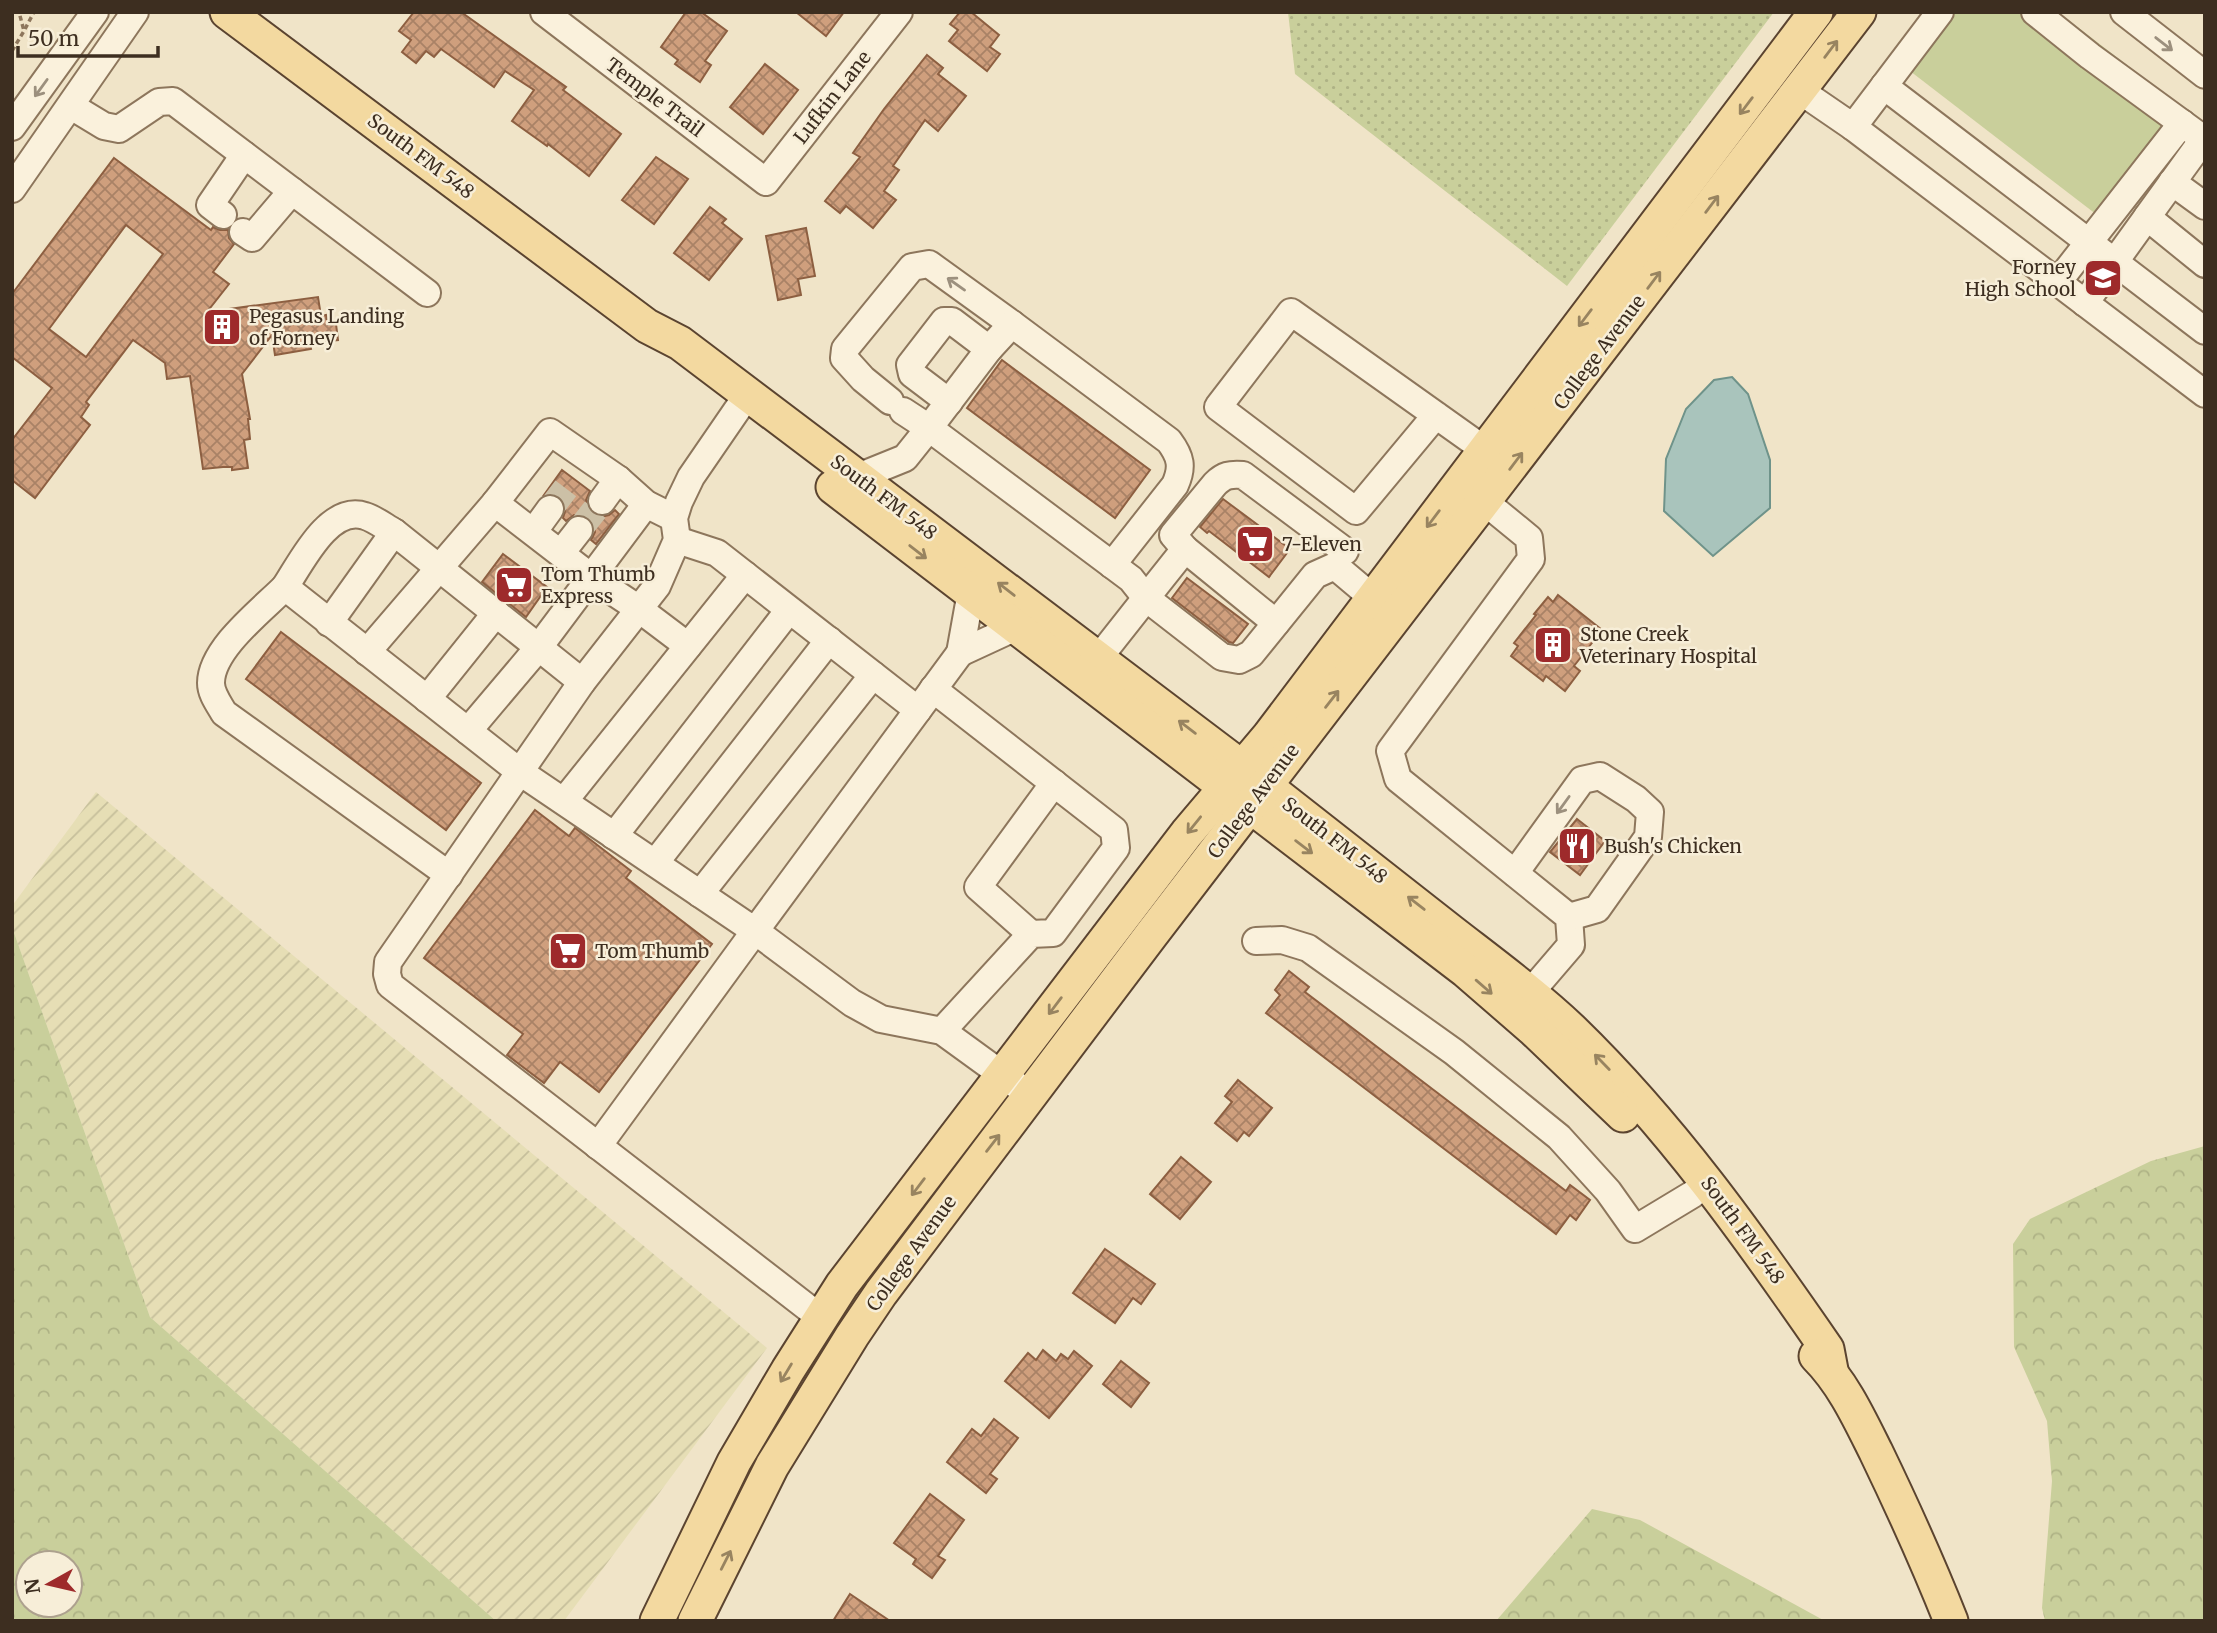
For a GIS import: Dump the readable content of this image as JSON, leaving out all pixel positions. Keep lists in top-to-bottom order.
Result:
{
  "streets": {
    "main road": ["South FM 548", "College Avenue"],
    "street": ["Temple Trail", "Lufkin Lane"]
  },
  "crossings": [
    ["Temple Trail", "Lufkin Lane"],
    ["South FM 548", "College Avenue"]
  ],
  "places": {
    "school or university": ["Forney High School"],
    "building": ["Pegasus Landing of Forney", "Stone Creek Veterinary Hospital"],
    "supermarket": ["7-Eleven", "Tom Thumb Express", "Tom Thumb"],
    "restaurant": ["Bush's Chicken"]
  },
  "scale_bar": "50 m",
  "north": "left"
}
